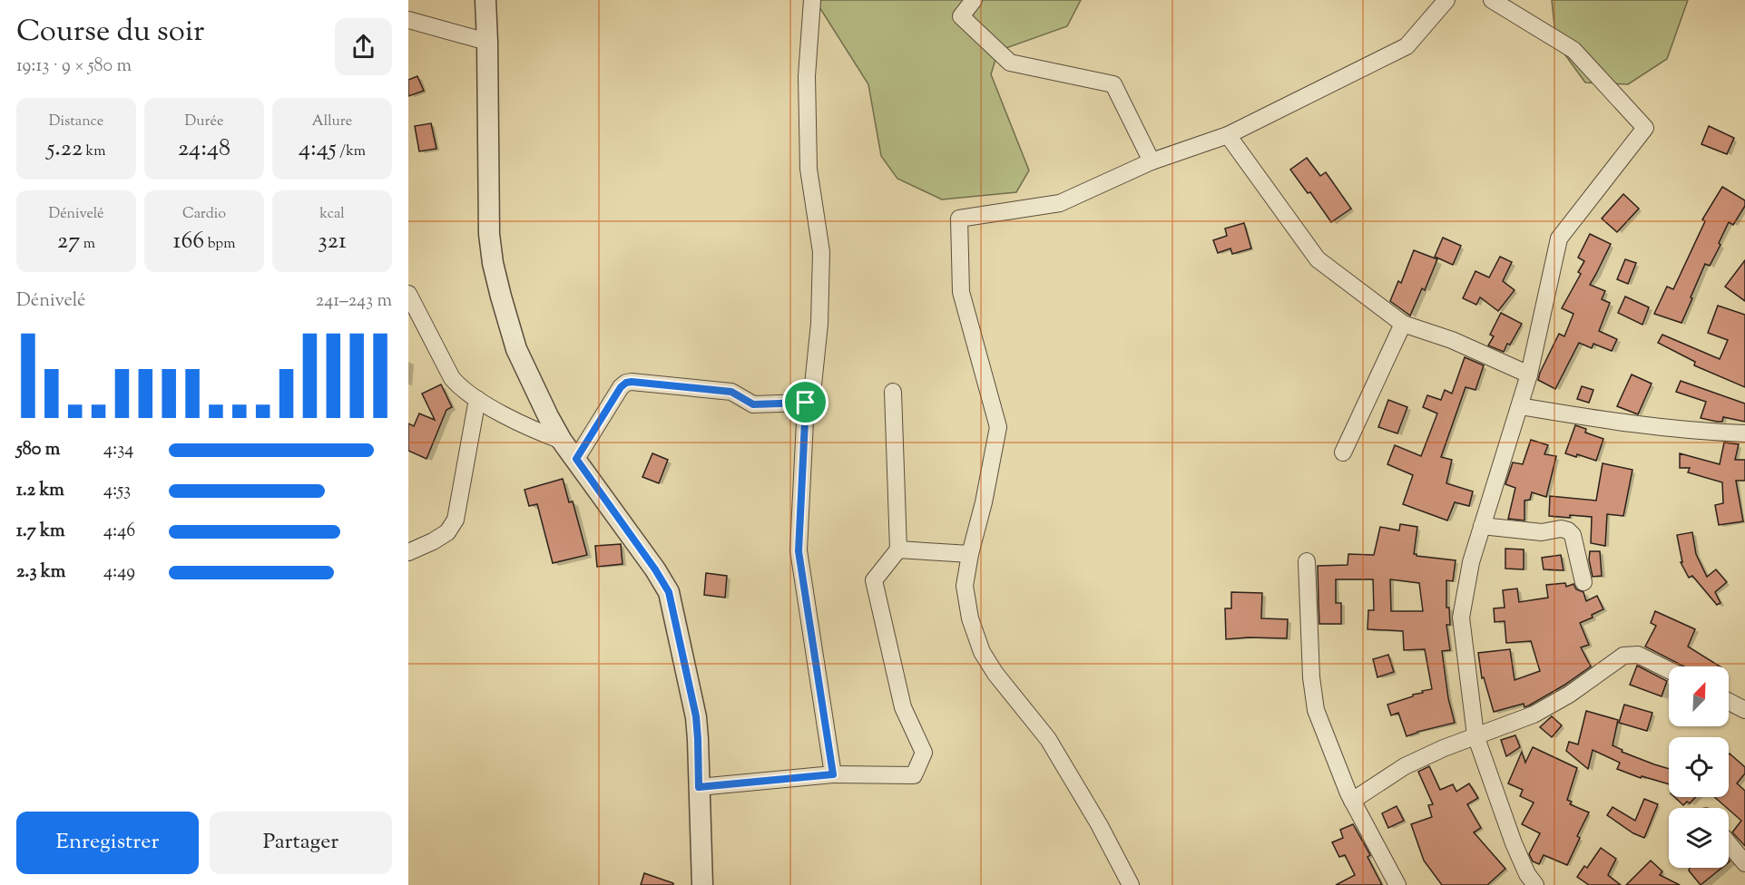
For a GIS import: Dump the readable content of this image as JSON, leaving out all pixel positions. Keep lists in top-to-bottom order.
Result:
{
  "north": "top right",
  "page": {
    "heading": ["Course du soir", "19:13 · 9 × 580 m"],
    "stats": [
      ["Distance", "5.22 km"],
      ["Durée", "24:48"],
      ["Allure", "4:45 /km"],
      ["Dénivelé", "27 m"],
      ["Cardio", "166 bpm"],
      ["kcal", "321"]
    ],
    "chart": ["Dénivelé", "241–243 m"],
    "list": [
      {
        "name": "580 m",
        "note": "4:34"
      },
      {
        "name": "1.2 km",
        "note": "4:53"
      },
      {
        "name": "1.7 km",
        "note": "4:46"
      },
      {
        "name": "2.3 km",
        "note": "4:49"
      }
    ],
    "buttons": ["Enregistrer", "Partager"]
  }
}
